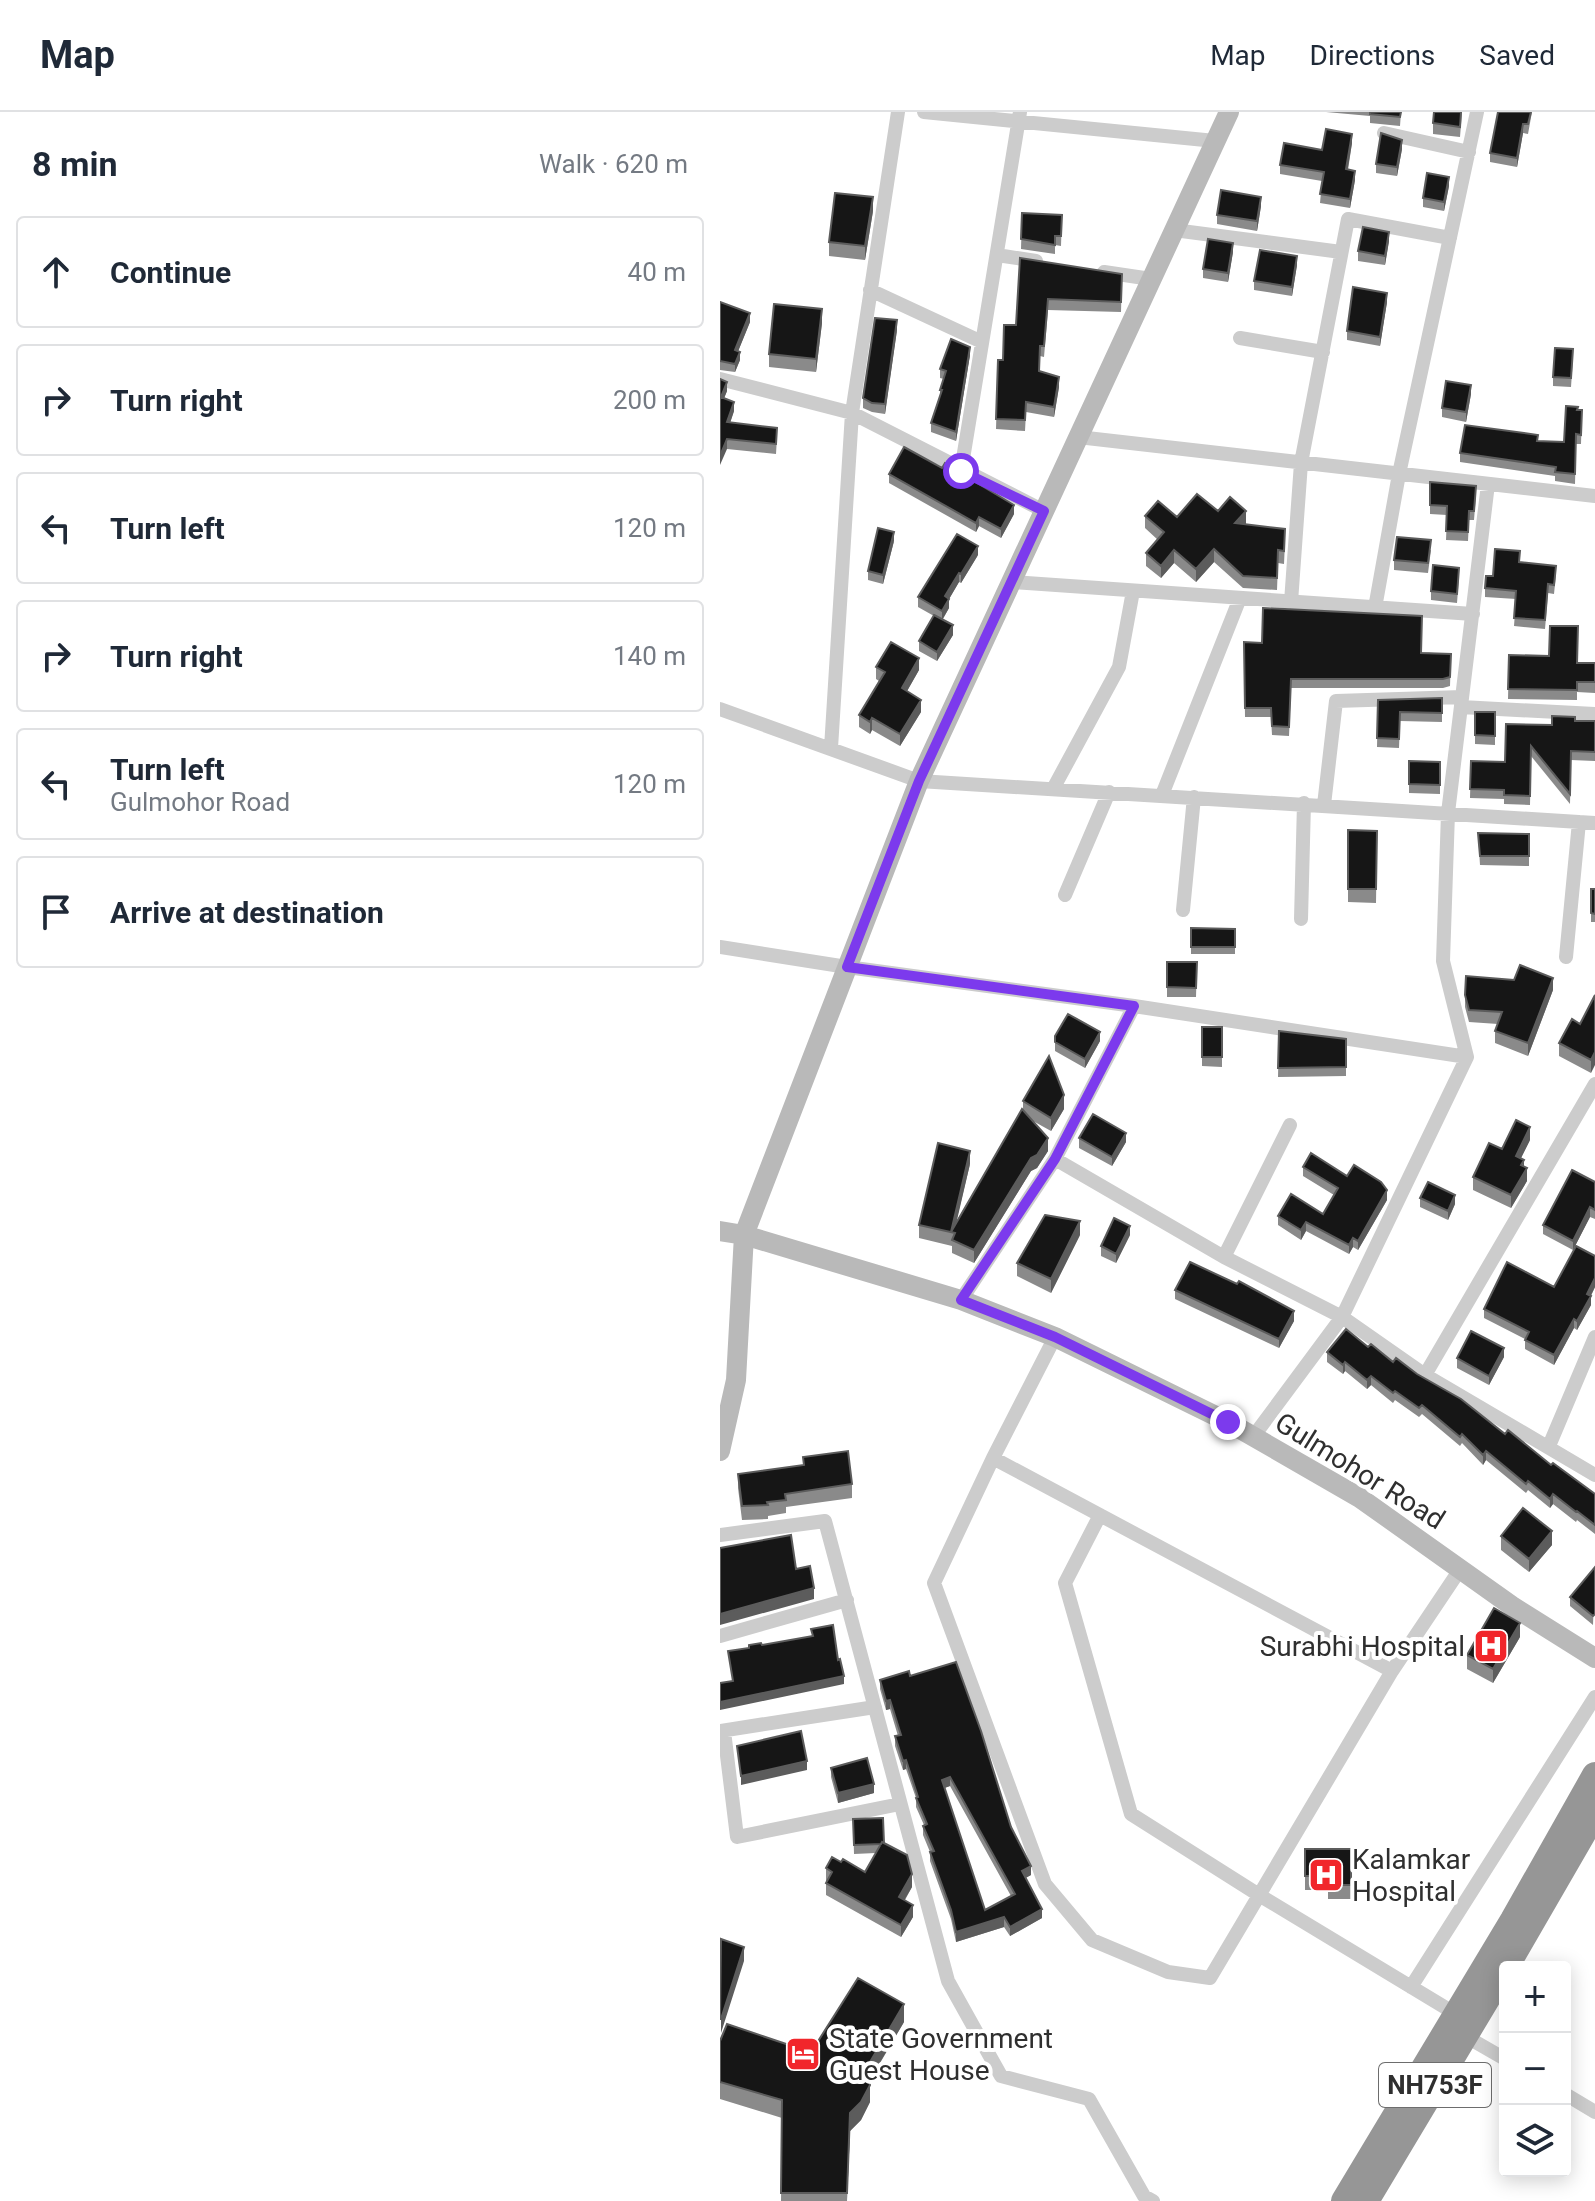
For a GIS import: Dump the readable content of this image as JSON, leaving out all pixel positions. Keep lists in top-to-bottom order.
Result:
{
  "streets": {
    "highway": ["NH753F"],
    "street": ["Gulmohor Road"]
  },
  "places": {
    "hospital": ["Surabhi Hospital", "Kalamkar Hospital"],
    "hotel": ["State Government Guest House"]
  },
  "page": {
    "header": "Map",
    "nav": ["Map", "Directions", "Saved"],
    "heading": ["8 min", "Walk · 620 m"],
    "list": [
      ["Continue", "40 m"],
      ["Turn right", "200 m"],
      ["Turn left", "120 m"],
      ["Turn right", "140 m"],
      ["Turn left", "Gulmohor Road", "120 m"],
      "Arrive at destination"
    ],
    "map_buttons": ["+", "−"]
  }
}
